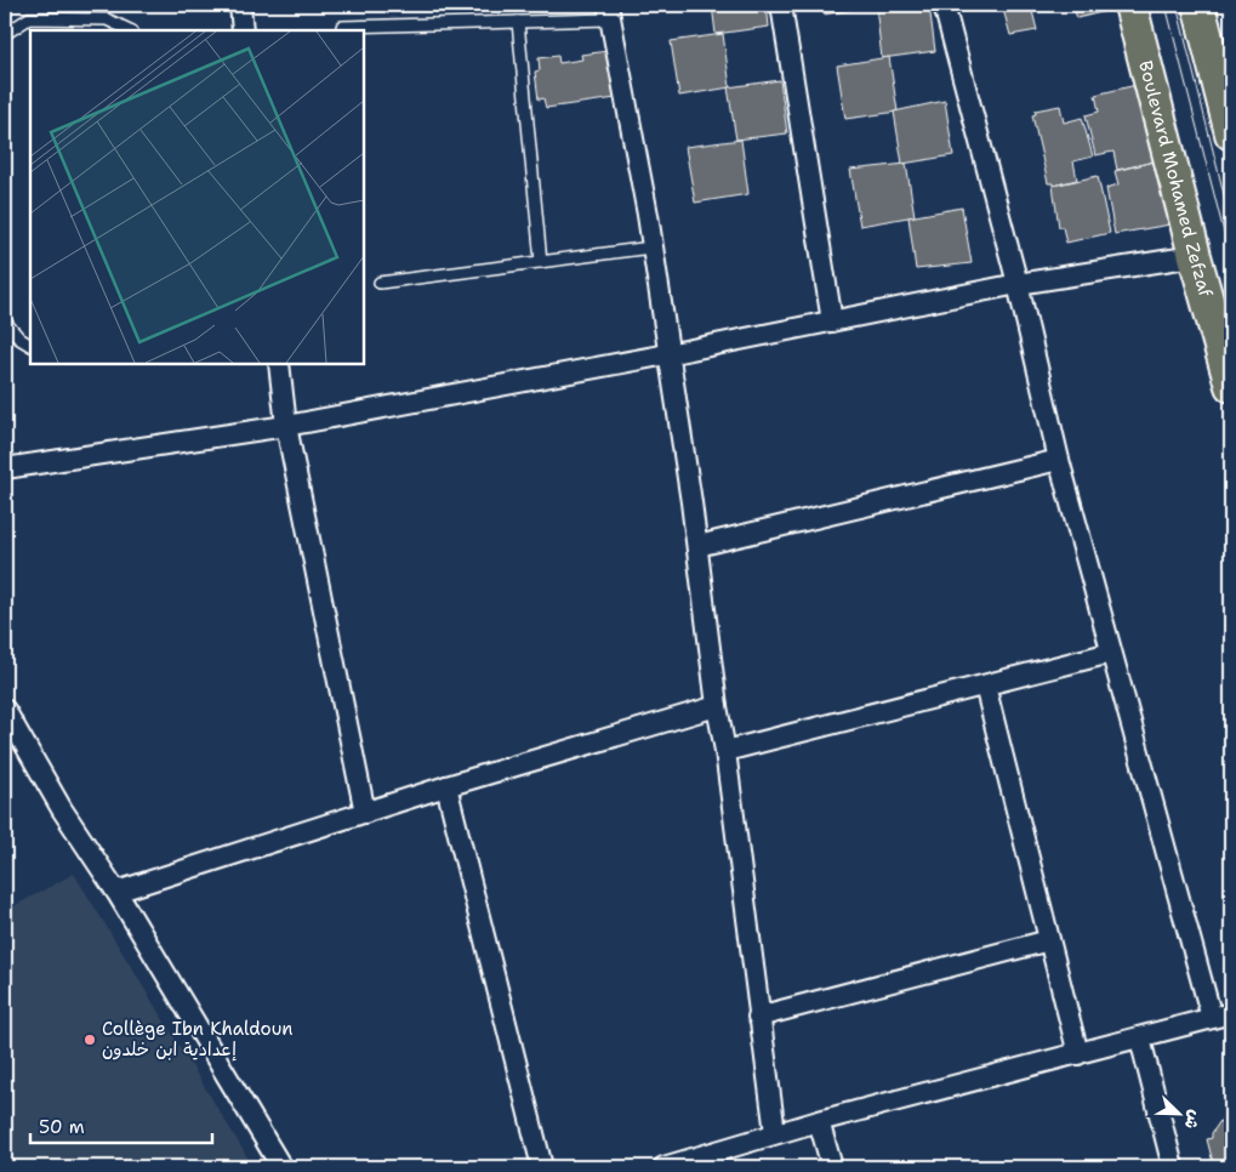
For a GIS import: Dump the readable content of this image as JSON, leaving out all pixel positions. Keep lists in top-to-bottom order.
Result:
{
  "streets": {
    "main road": ["Boulevard Mohamed Zefzaf"]
  },
  "places": ["Collège Ibn Khaldoun إعدادية ابن خلدون"],
  "scale_bar": "50 m",
  "north": "bottom right"
}
